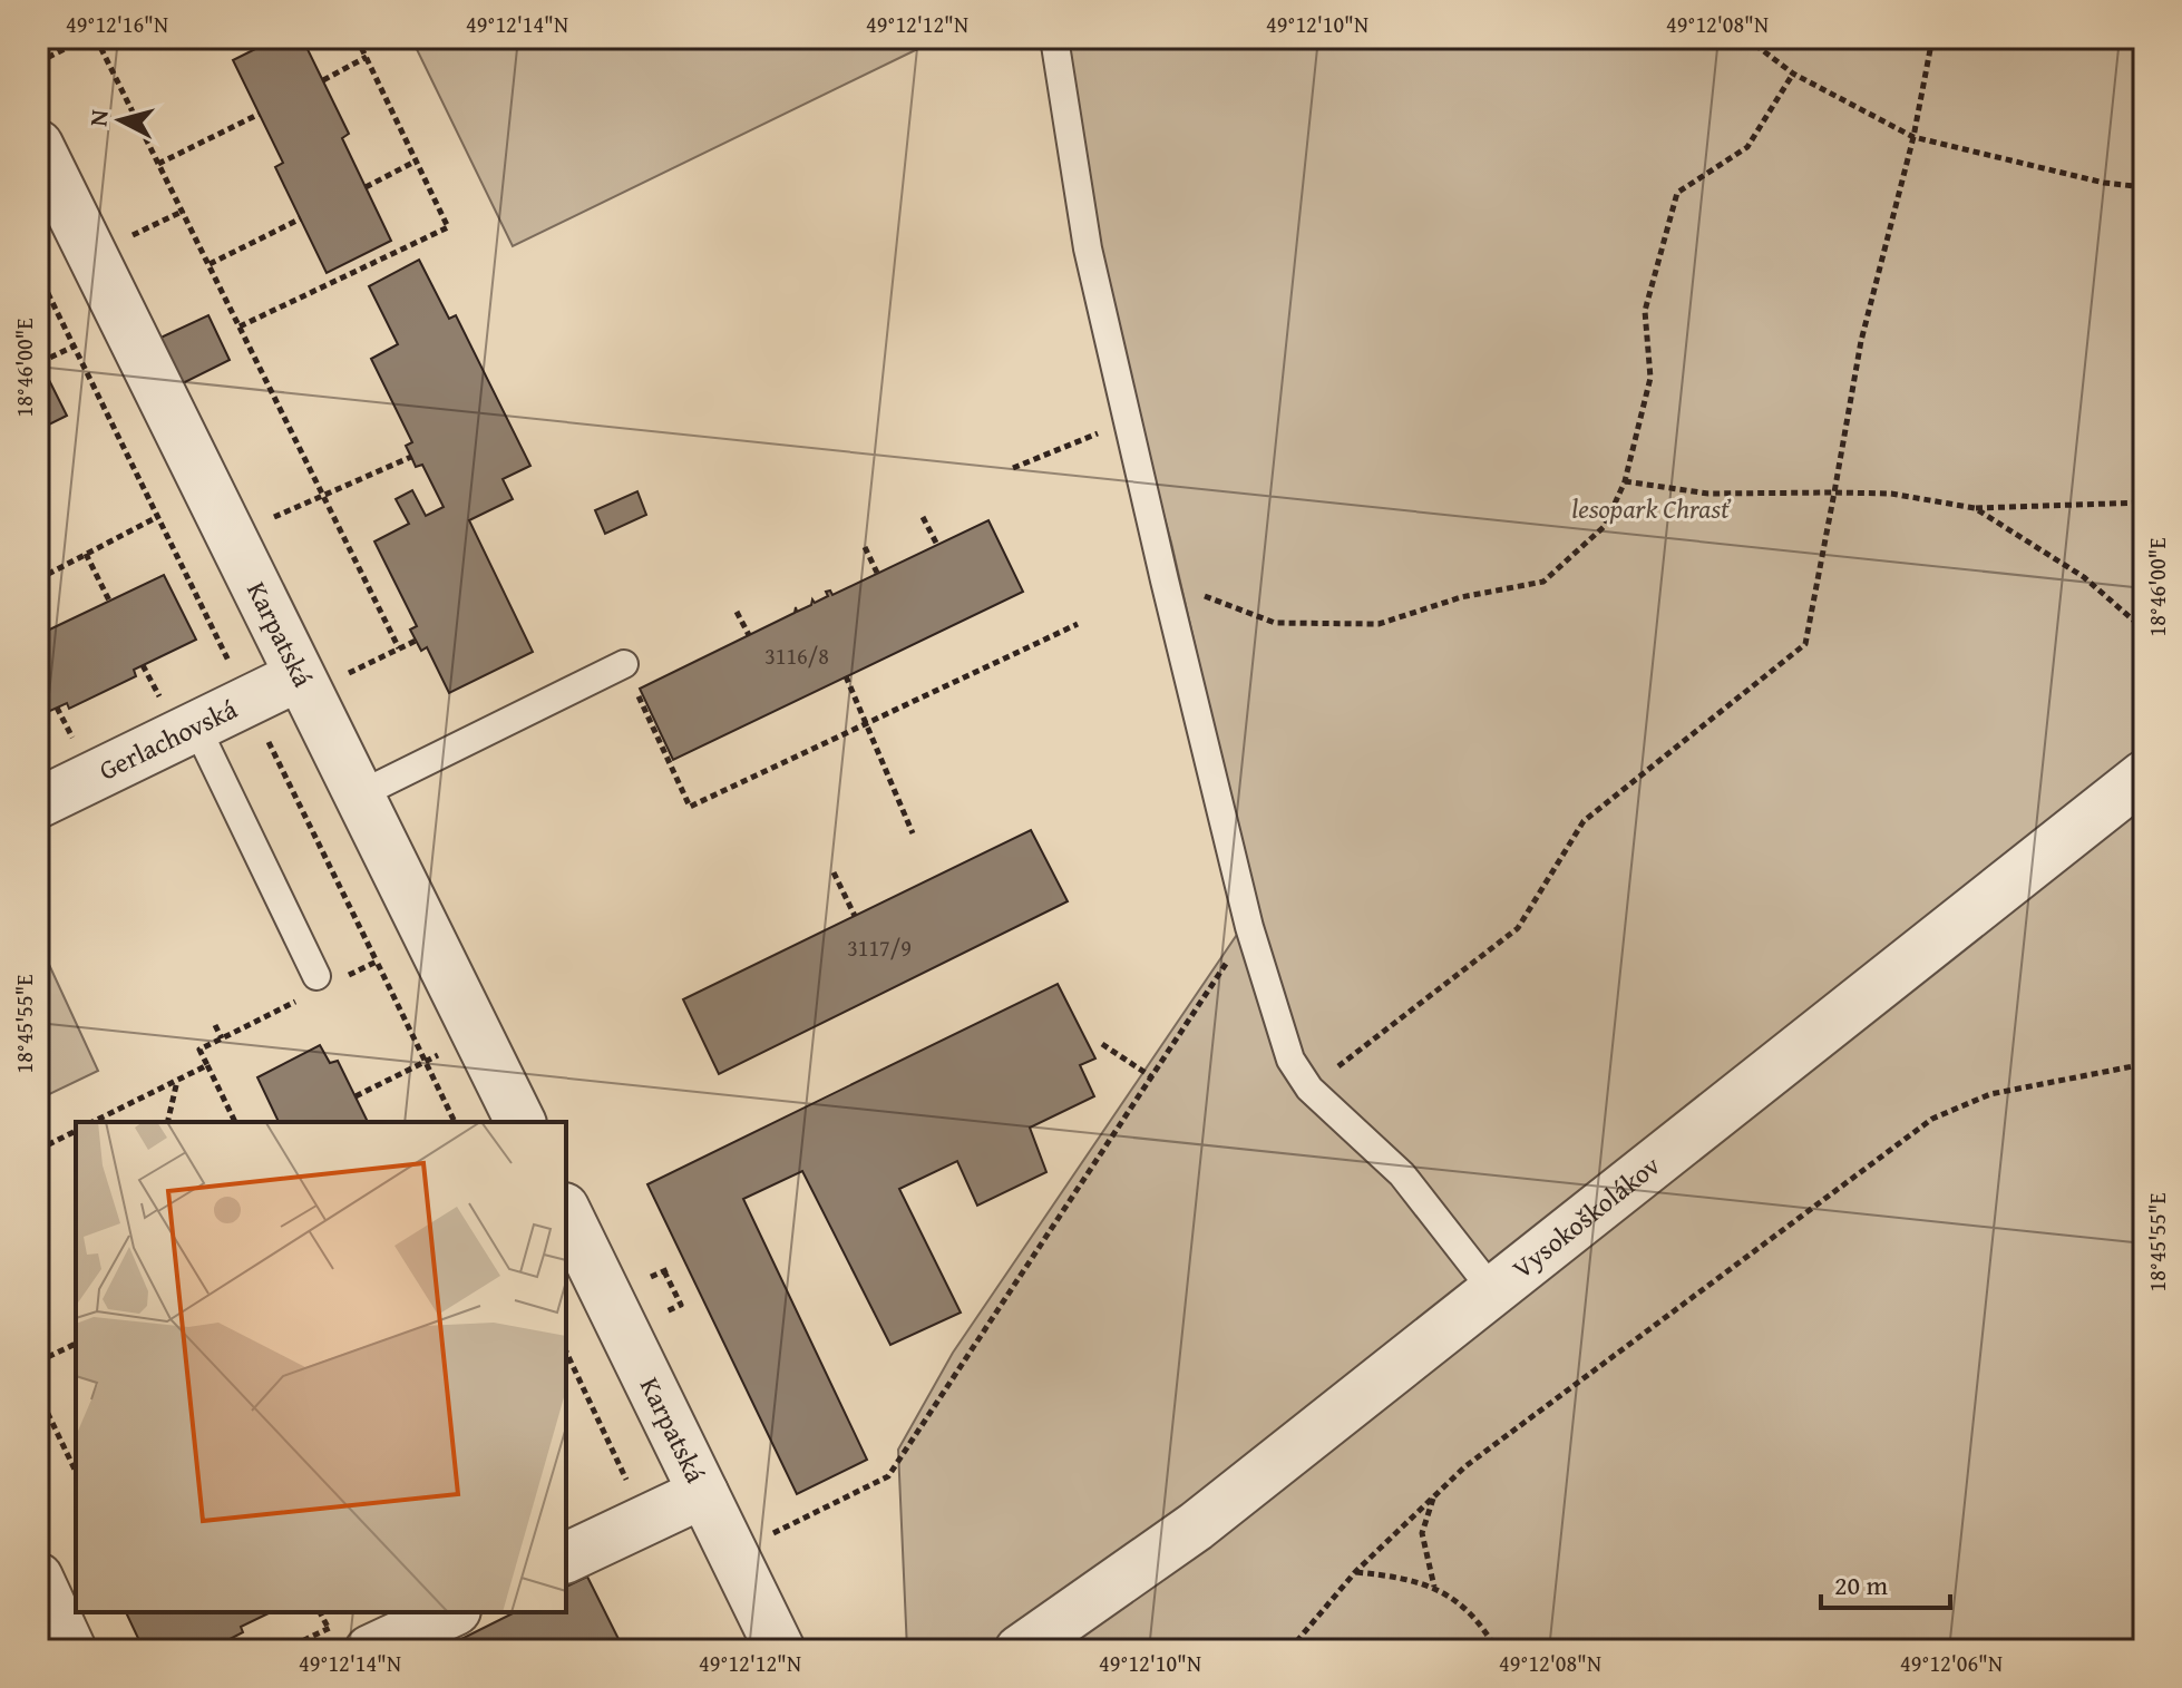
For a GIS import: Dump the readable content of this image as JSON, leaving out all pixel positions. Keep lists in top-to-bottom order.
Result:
{
  "streets": {
    "street": ["Karpatská", "Gerlachovská", "Vysokoškolákov"]
  },
  "crossings": [
    ["Karpatská", "Gerlachovská"]
  ],
  "parks": ["lesopark Chrasť"],
  "house_numbers": ["3116/8", "3117/9"],
  "scale_bar": "20 m",
  "north": "left",
  "coordinates": [
    "49°12'16\"N",
    "49°12'14\"N",
    "49°12'12\"N",
    "49°12'10\"N",
    "49°12'08\"N",
    "18°46'00\"E",
    "18°45'55\"E",
    "49°12'06\"N"
  ]
}
